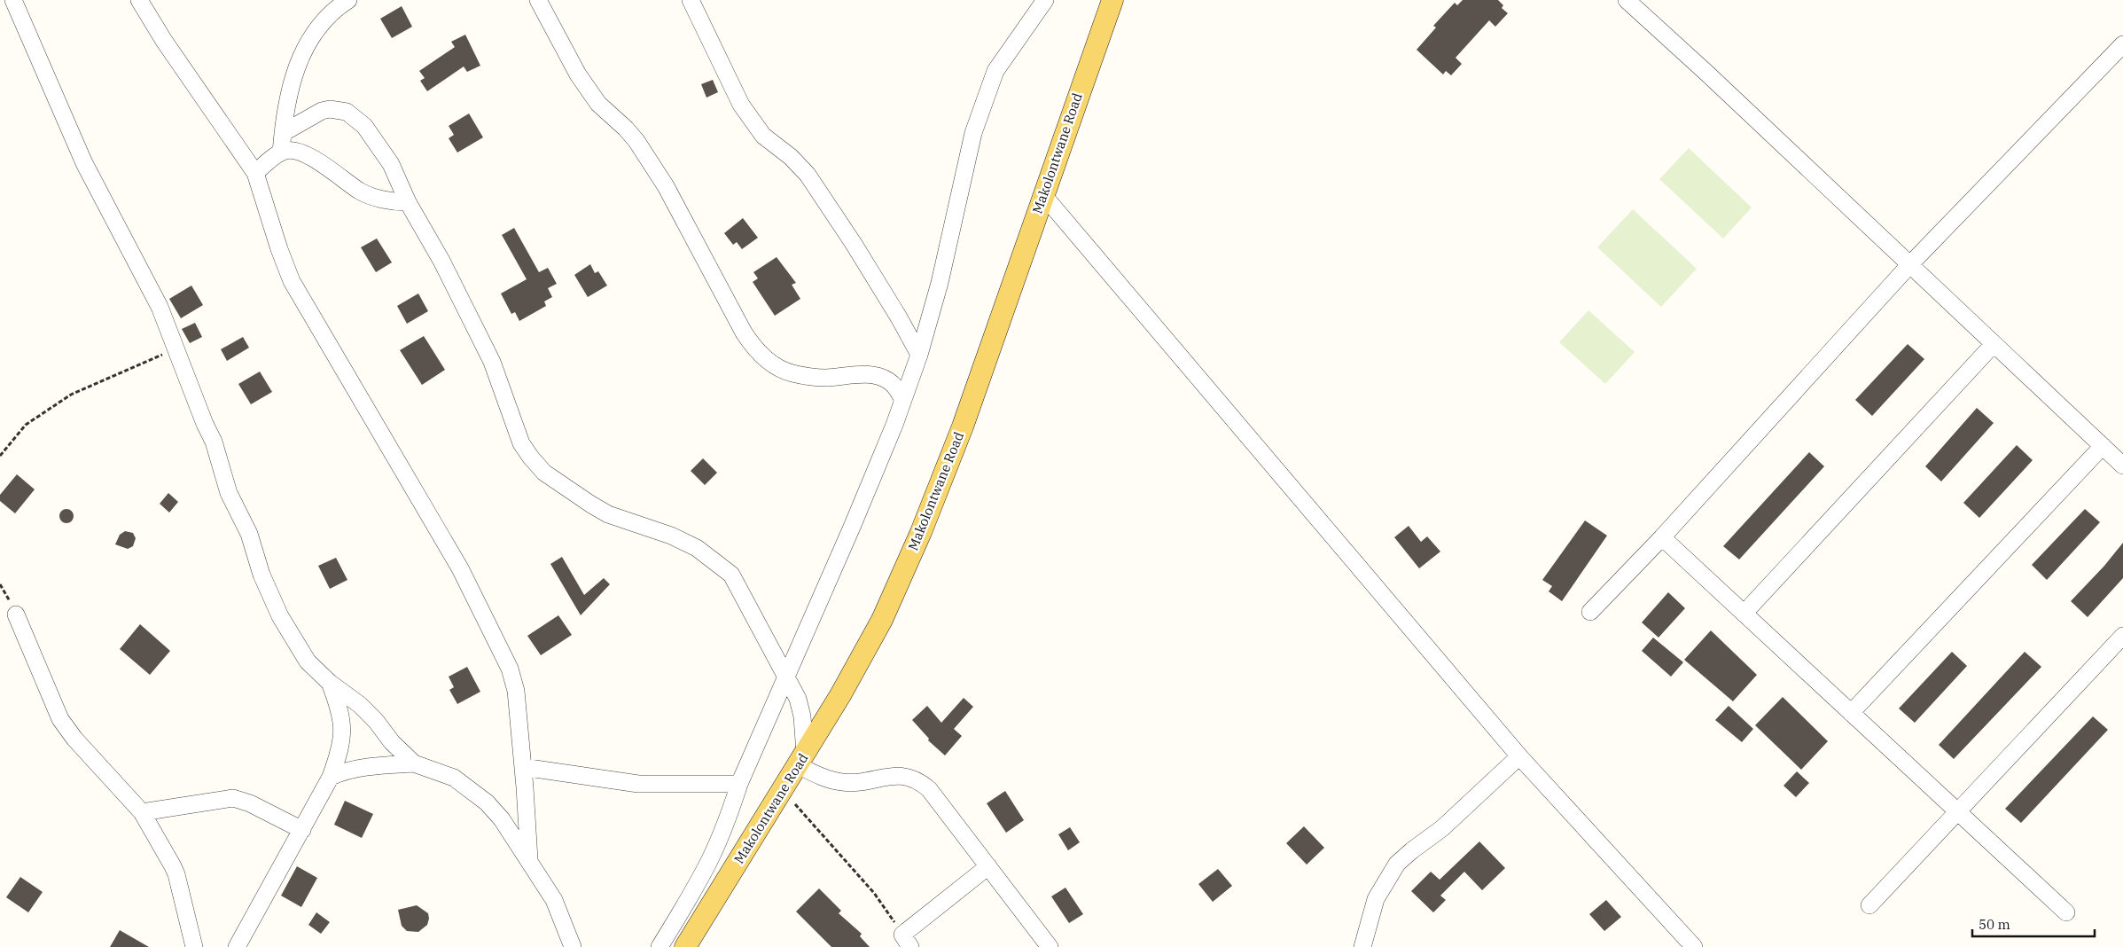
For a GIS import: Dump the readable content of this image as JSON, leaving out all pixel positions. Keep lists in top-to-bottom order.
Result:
{
  "streets": {
    "main road": ["Makolontwane Road"]
  },
  "scale_bar": "50 m"
}
